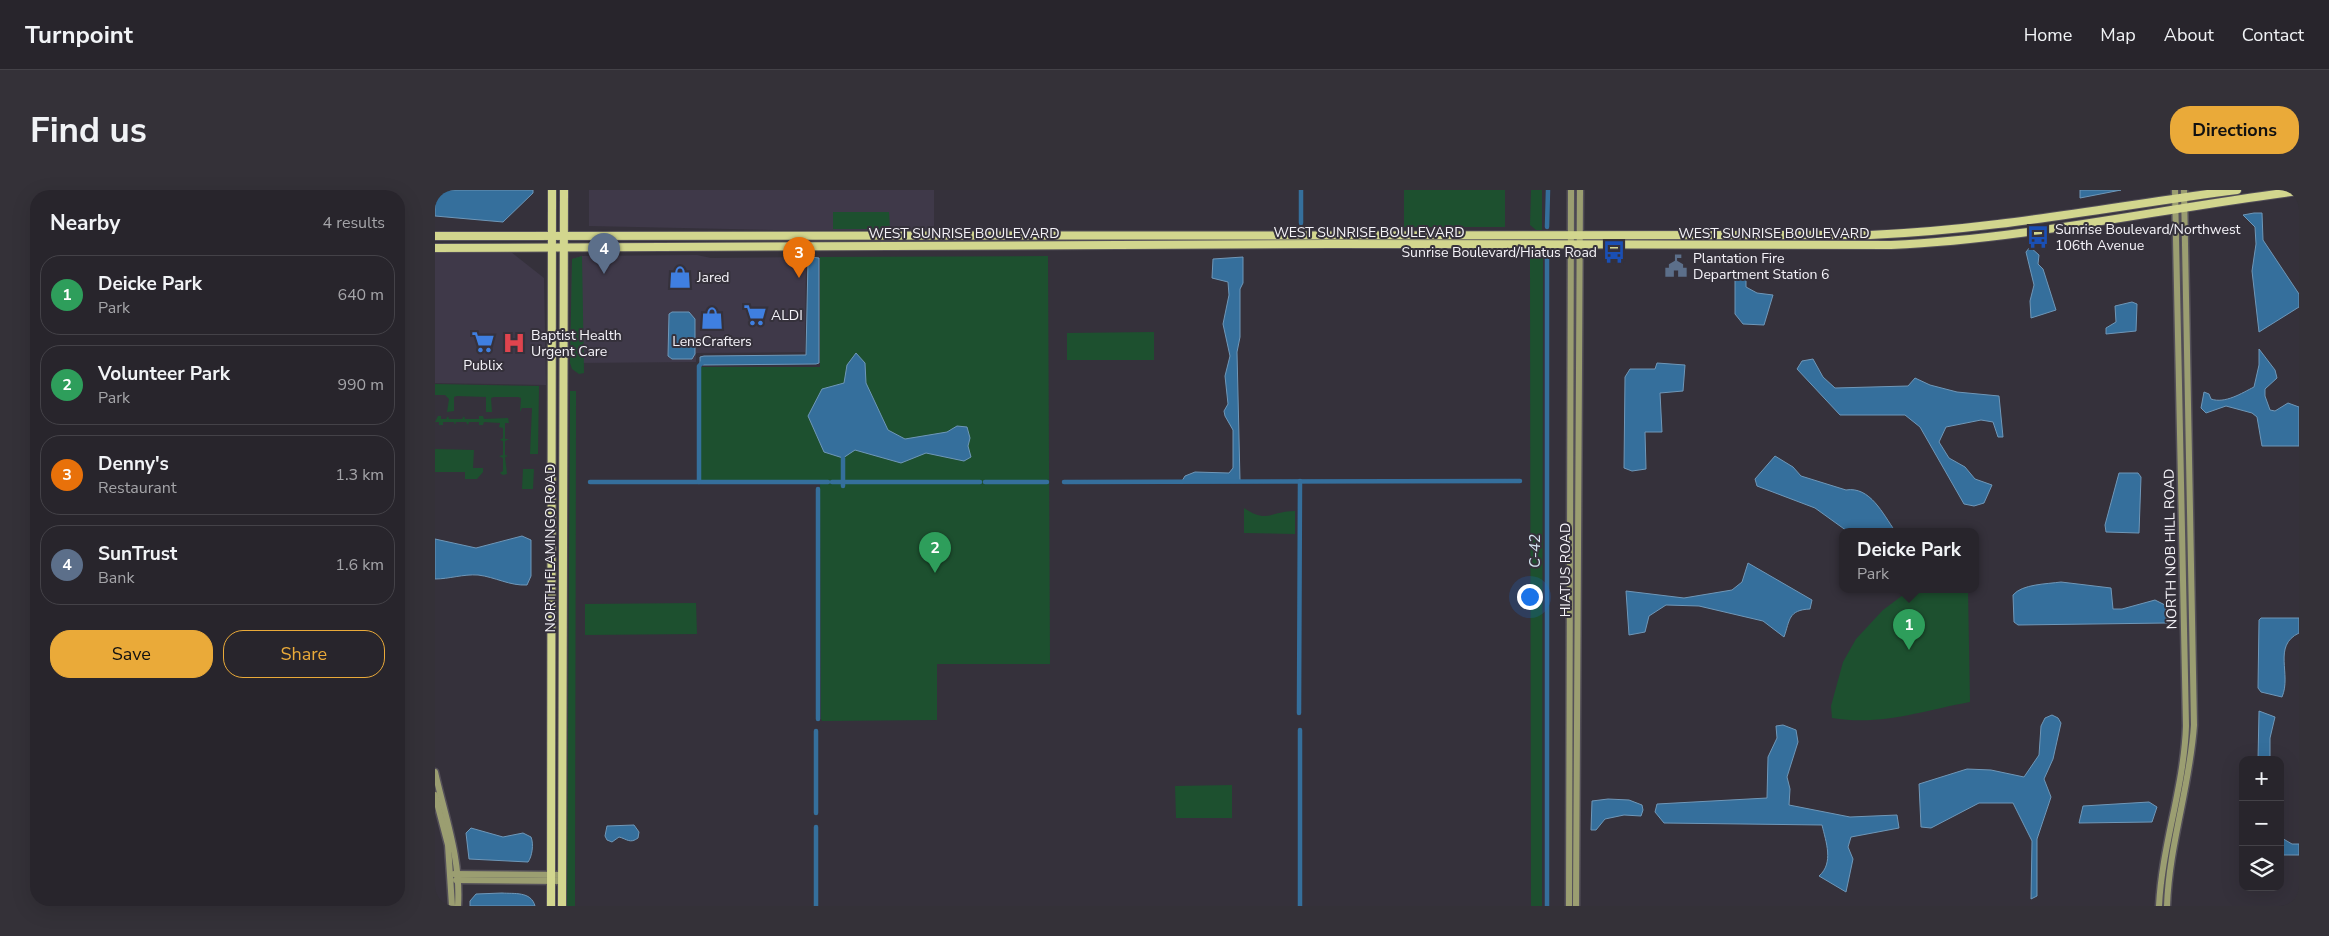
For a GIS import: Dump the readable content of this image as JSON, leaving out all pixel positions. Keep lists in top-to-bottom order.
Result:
{
  "streets": {
    "highway": ["WEST SUNRISE BOULEVARD", "NORTH FLAMINGO ROAD"],
    "main road": ["NORTH NOB HILL ROAD", "HIATUS ROAD"]
  },
  "crossings": [
    ["WEST SUNRISE BOULEVARD", "NORTH FLAMINGO ROAD"],
    ["WEST SUNRISE BOULEVARD", "NORTH NOB HILL ROAD"],
    ["WEST SUNRISE BOULEVARD", "HIATUS ROAD"]
  ],
  "water": ["C-42"],
  "places": {
    "bus stop": ["Sunrise Boulevard/Northwest 106th Avenue", "Sunrise Boulevard/Hiatus Road"],
    "public building": ["Plantation Fire Department Station 6"],
    "shop": ["Jared", "LensCrafters"],
    "supermarket": ["ALDI", "Publix"],
    "hospital": ["Baptist Health Urgent Care"]
  },
  "page": {
    "header": "Turnpoint",
    "nav": [
      "Home",
      "Map",
      "About",
      "Contact"
    ],
    "buttons": [
      "Directions",
      ["Save", "Share"]
    ],
    "title": "Find us",
    "heading": ["Nearby", "4 results"],
    "pins": [
      "4",
      "3",
      "2",
      "1"
    ],
    "list": [
      {
        "mark": "1",
        "name": "Deicke Park",
        "note": "Park",
        "value": "640 m"
      },
      {
        "mark": "2",
        "name": "Volunteer Park",
        "note": "Park",
        "value": "990 m"
      },
      {
        "mark": "3",
        "name": "Denny's",
        "note": "Restaurant",
        "value": "1.3 km"
      },
      {
        "mark": "4",
        "name": "SunTrust",
        "note": "Bank",
        "value": "1.6 km"
      }
    ],
    "popup": ["Deicke Park", "Park"],
    "map_buttons": ["+", "−"]
  }
}
